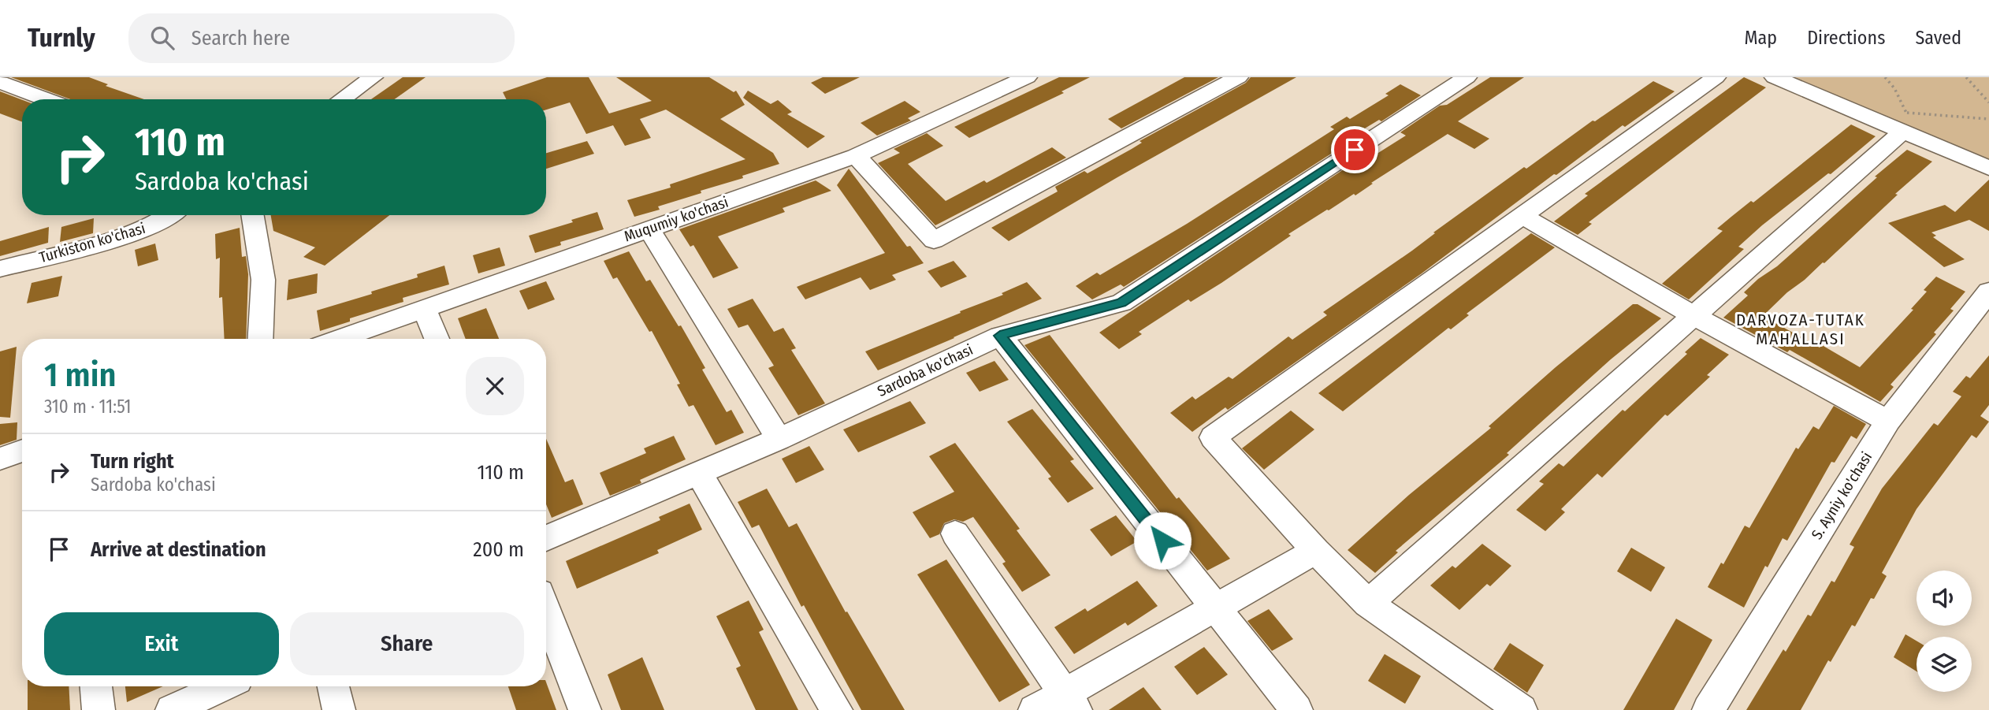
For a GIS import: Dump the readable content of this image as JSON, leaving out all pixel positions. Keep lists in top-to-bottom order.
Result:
{
  "streets": {
    "street": [
      "Muqumiy ko'chasi",
      "Turkiston ko'chasi",
      "Sardoba ko'chasi",
      "S. Ayniy ko'chasi"
    ]
  },
  "districts": ["DARVOZA-TUTAK MAHALLASI"],
  "page": {
    "header": "Turnly",
    "search": "Search here",
    "nav": ["Map", "Directions", "Saved"],
    "turn": ["110 m", "Sardoba ko'chasi"],
    "heading": ["1 min", "310 m · 11:51"],
    "list": [
      {
        "name": "Turn right",
        "note": "Sardoba ko'chasi",
        "value": "110 m"
      },
      {
        "name": "Arrive at destination",
        "value": "200 m"
      }
    ],
    "buttons": ["Exit", "Share"]
  }
}
